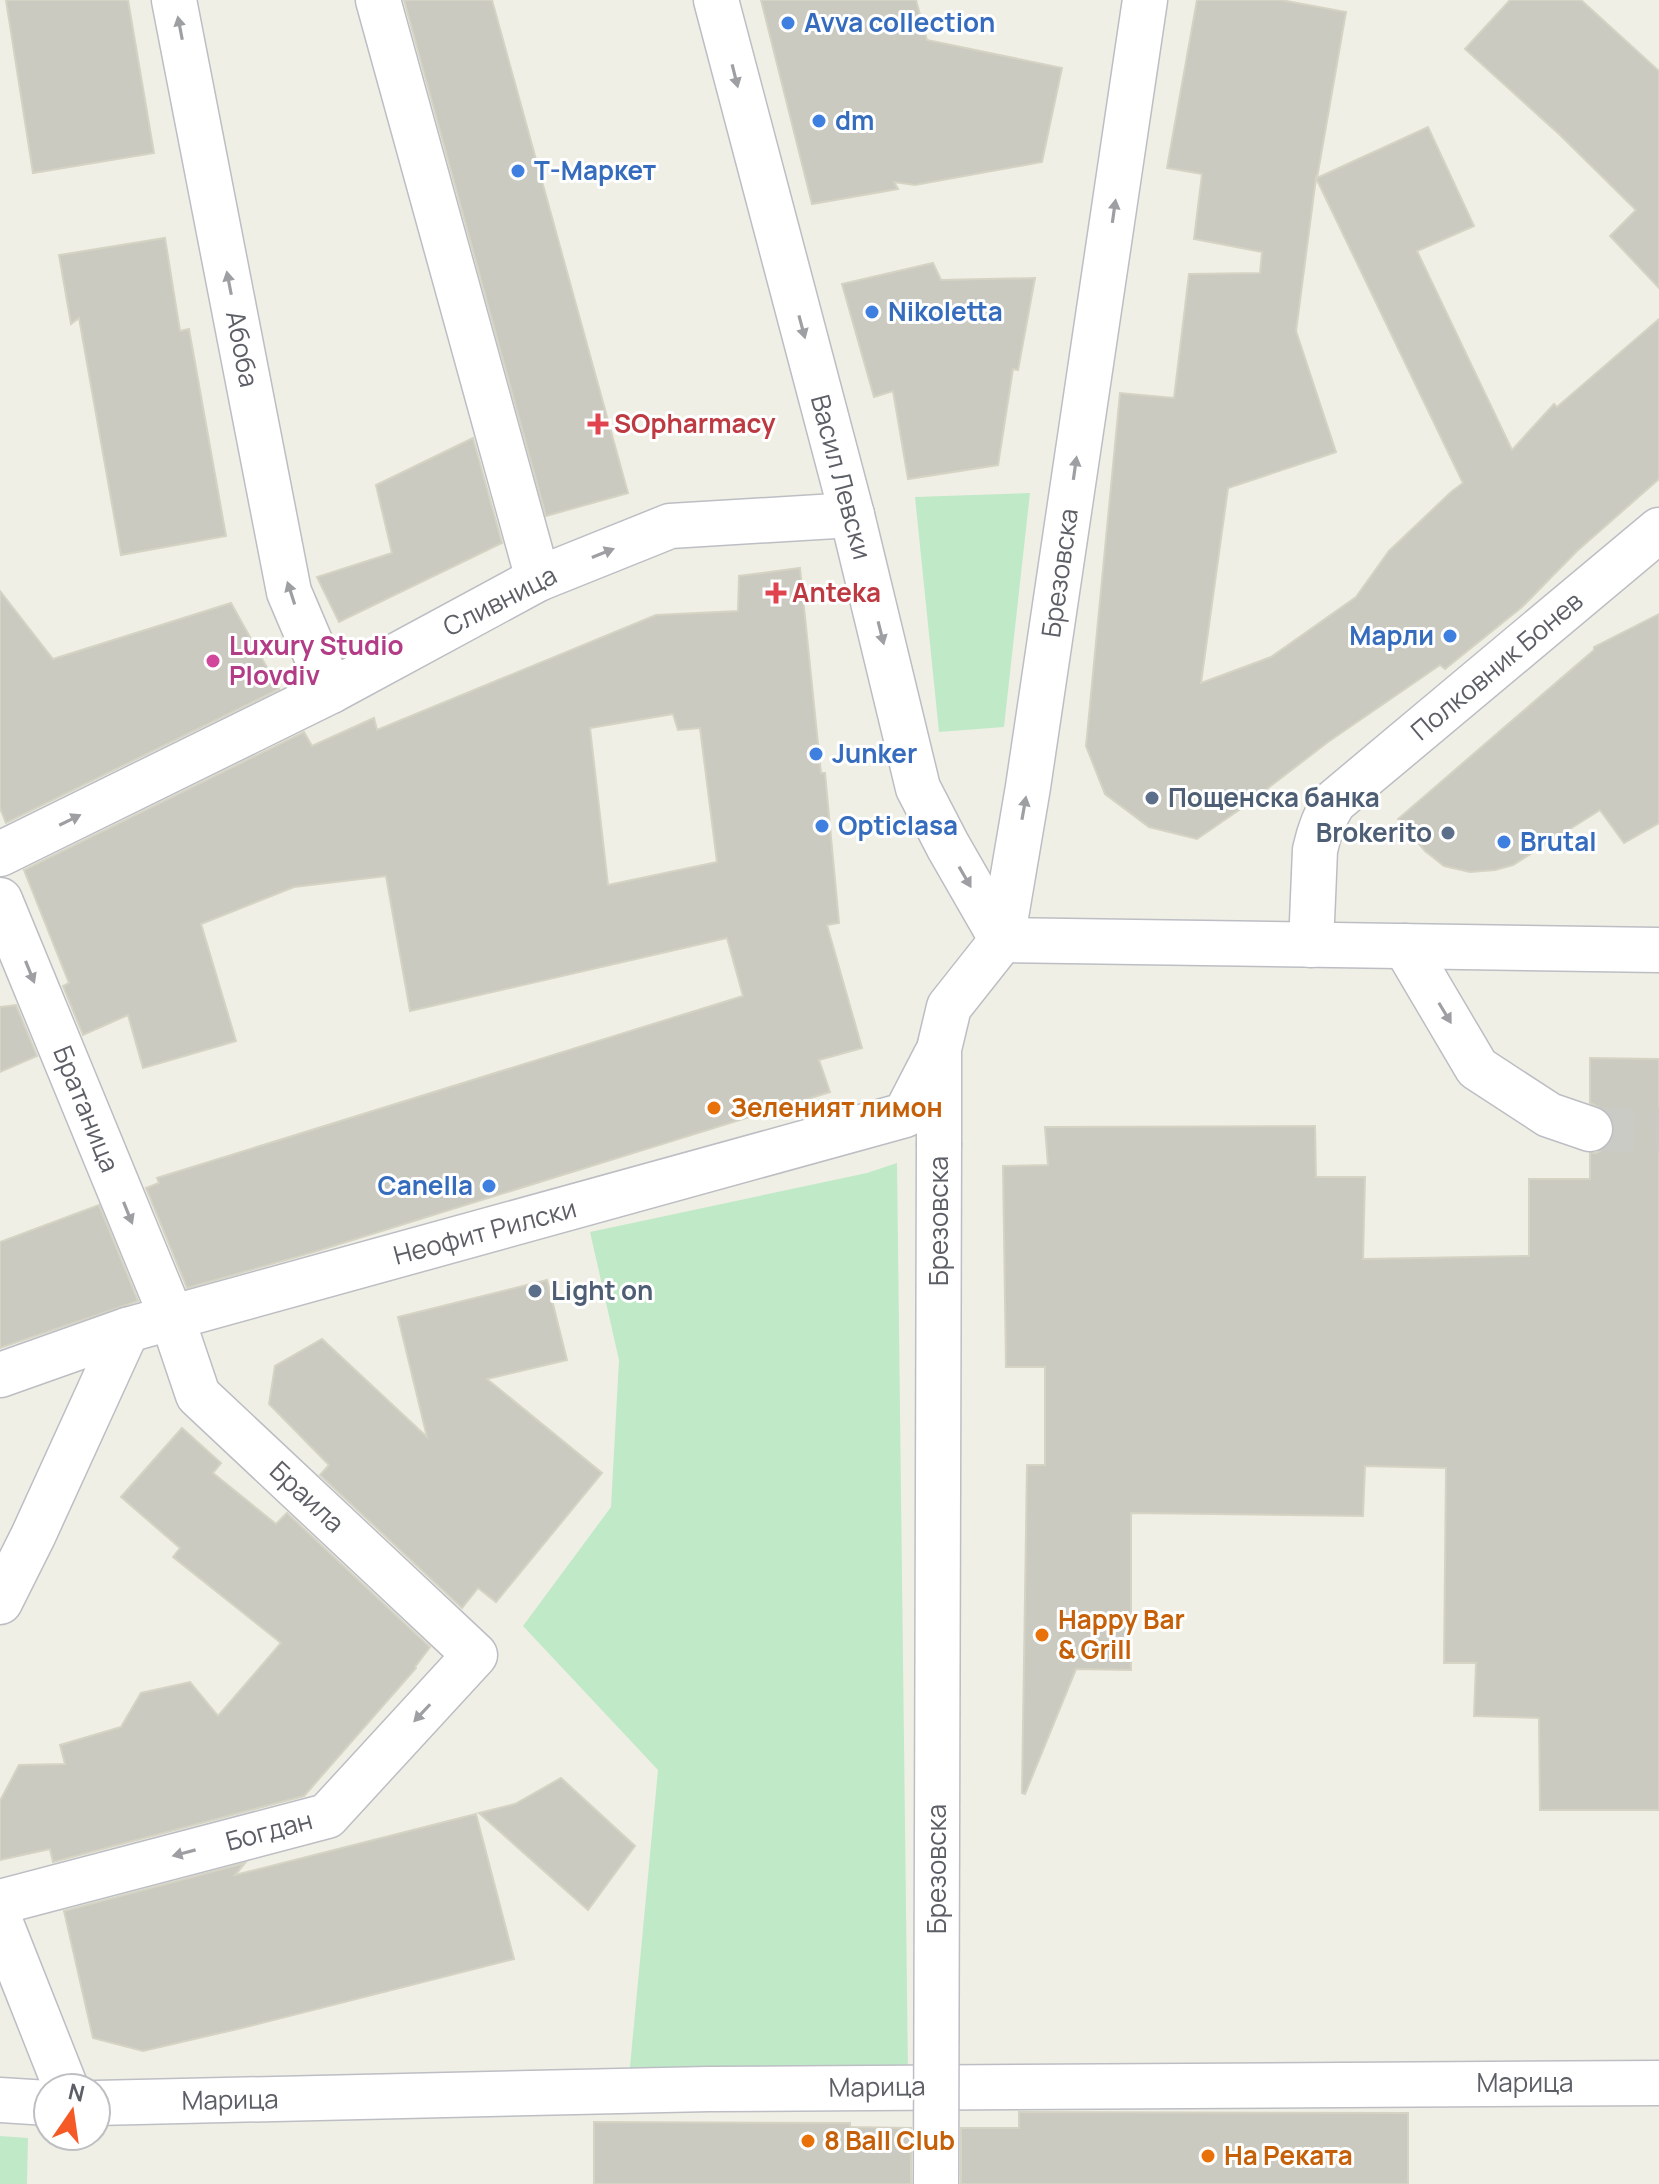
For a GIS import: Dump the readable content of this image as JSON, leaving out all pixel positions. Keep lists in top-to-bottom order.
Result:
{
  "streets": {
    "street": [
      "Абоба",
      "Васил Левски",
      "Брезовска",
      "Сливница",
      "Полковник Бонев",
      "Братаница",
      "Неофит Рилски",
      "Браила",
      "Богдан",
      "Марица"
    ]
  },
  "crossings": [
    ["Абоба", "Сливница"],
    ["Васил Левски", "Брезовска"],
    ["Васил Левски", "Сливница"],
    ["Брезовска", "Неофит Рилски"],
    ["Братаница", "Неофит Рилски"],
    ["Братаница", "Браила"],
    ["Неофит Рилски", "Браила"],
    ["Браила", "Богдан"]
  ],
  "one_way": [
    "Брезовска",
    "Сливница",
    "Братаница",
    "Богдан"
  ],
  "places": {
    "other": [
      "Avva collection",
      "dm",
      "Т-Маркет",
      "Nikoletta",
      "Марли",
      "Luxury Studio Plovdiv",
      "Junker",
      "Пощенска банка",
      "Opticlasa",
      "Brokerito",
      "Brutal",
      "Зеленият лимон",
      "Canella",
      "Light on",
      "Happy Bar & Grill",
      "8 Ball Club",
      "На Реката"
    ],
    "health": ["SOpharmacy", "Anteka"]
  },
  "north": "top"
}
